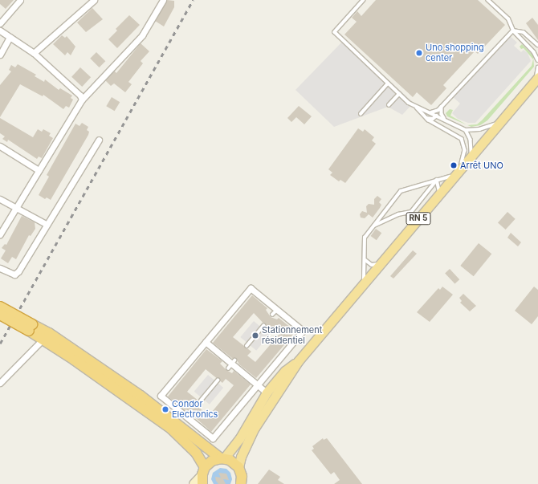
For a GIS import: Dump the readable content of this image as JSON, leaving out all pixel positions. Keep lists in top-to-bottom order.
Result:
{
  "streets": {
    "main road": ["RN 5"]
  },
  "places": [
    "Uno shopping center",
    "Arrêt UNO",
    "Stationnement résidentiel",
    "Condor Electronics"
  ]
}
